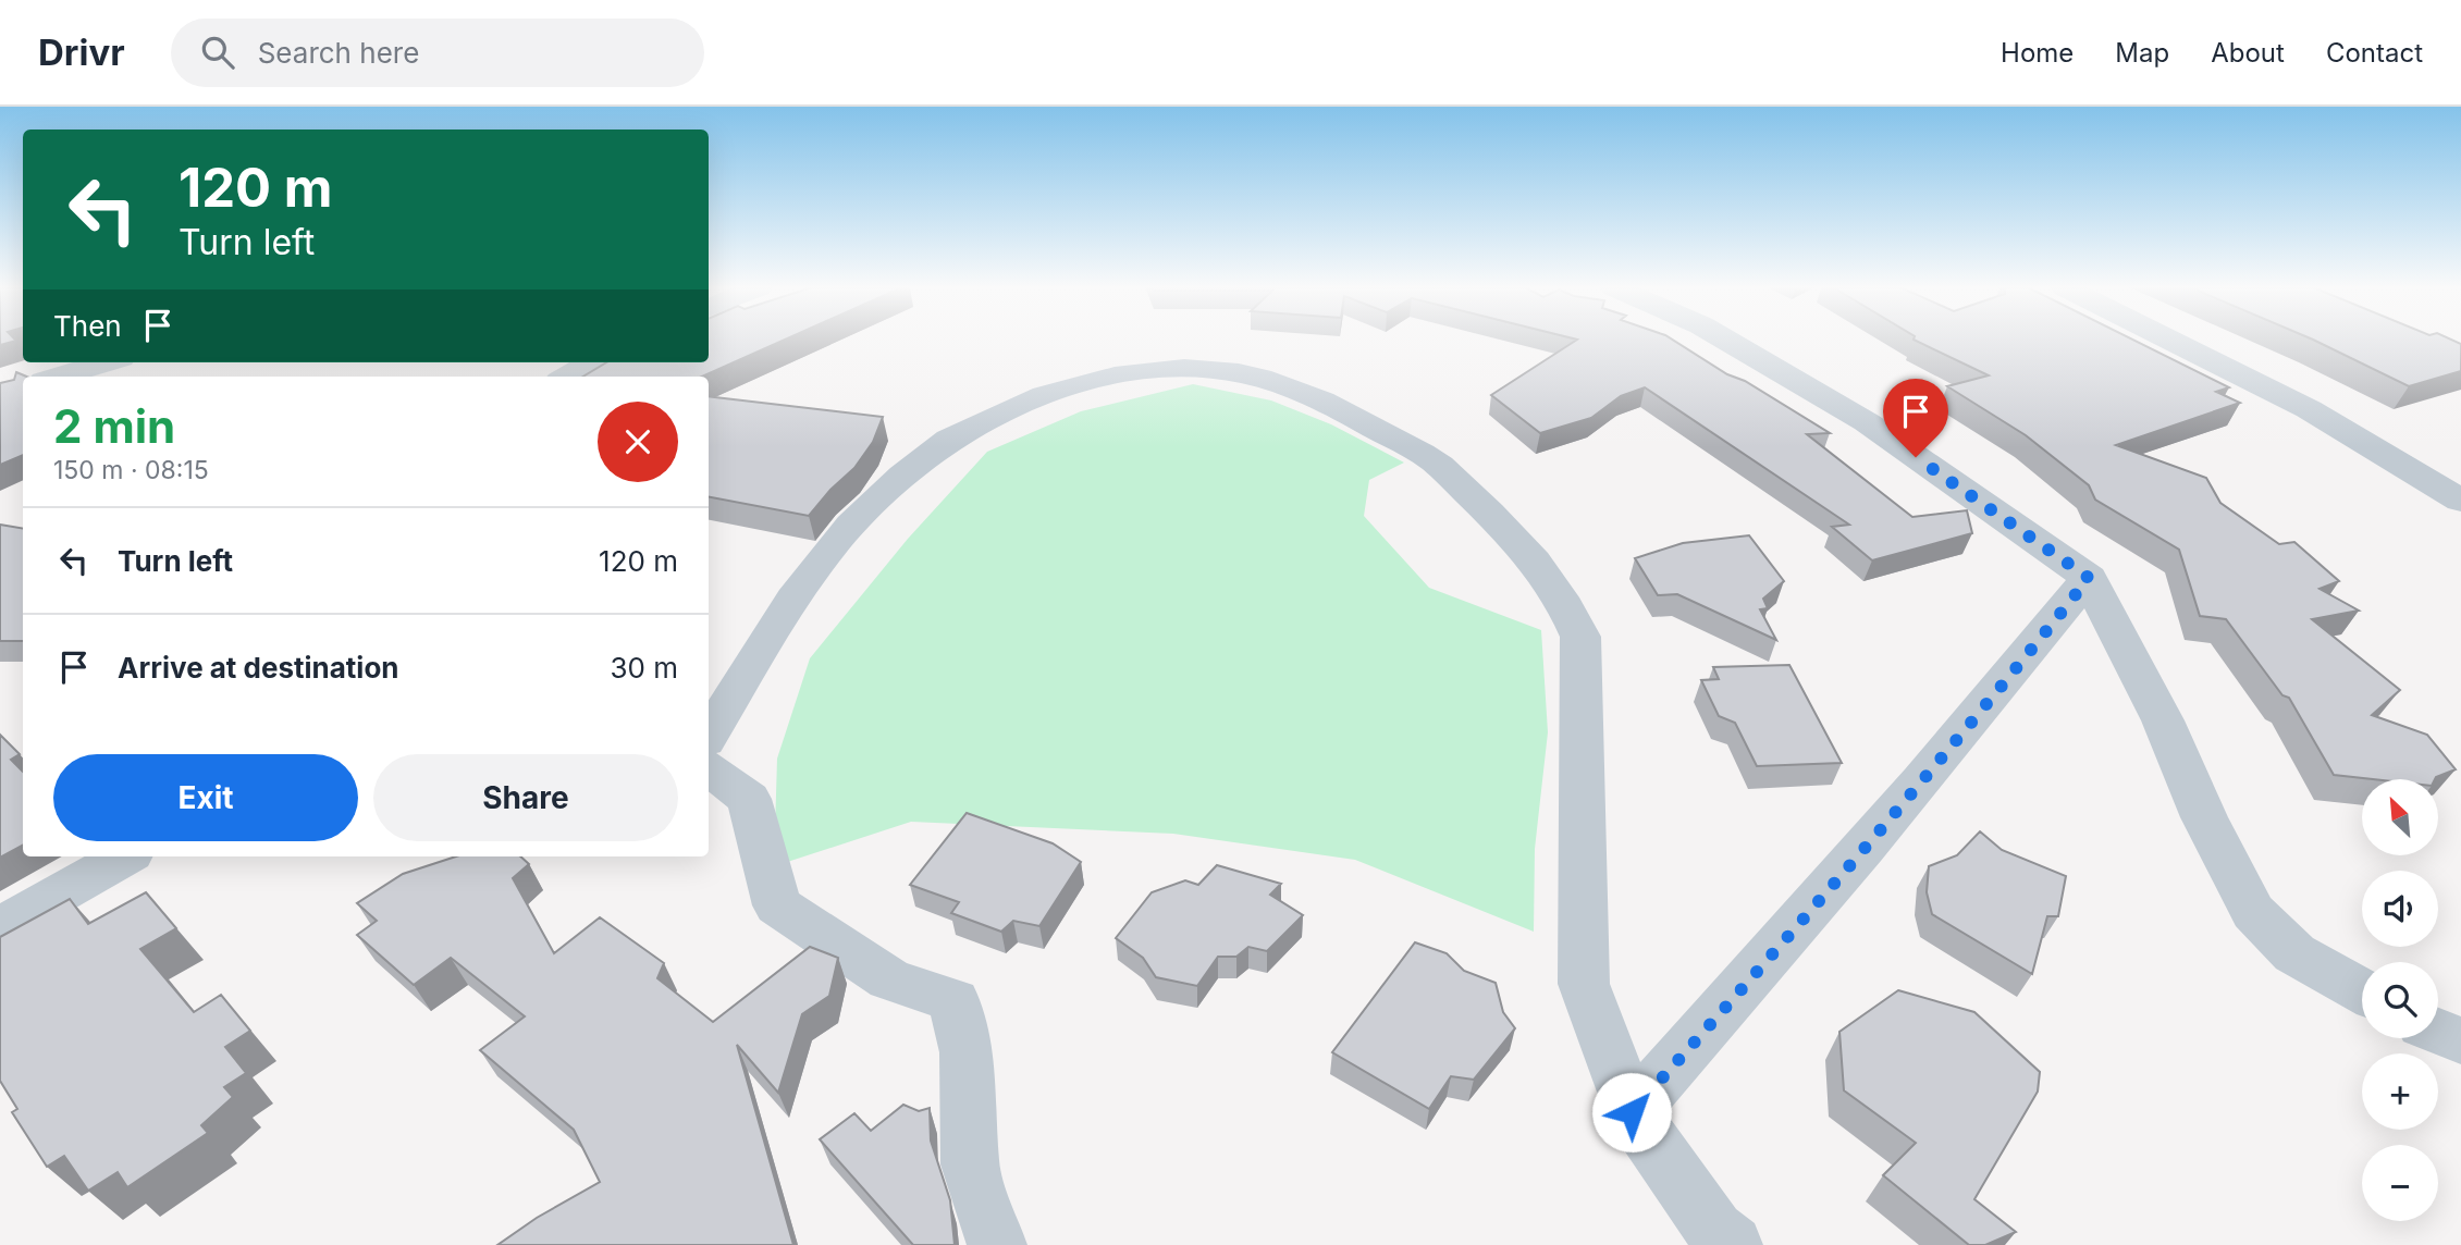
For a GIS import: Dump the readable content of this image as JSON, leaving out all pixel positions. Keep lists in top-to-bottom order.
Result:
{
  "north": "top left",
  "page": {
    "header": "Drivr",
    "search": "Search here",
    "nav": [
      "Home",
      "Map",
      "About",
      "Contact"
    ],
    "turn": ["120 m", "Turn left"],
    "then": "Then",
    "heading": ["2 min", "150 m · 08:15"],
    "list": [
      {
        "name": "Turn left",
        "value": "120 m"
      },
      {
        "name": "Arrive at destination",
        "value": "30 m"
      }
    ],
    "buttons": ["Exit", "Share"],
    "map_buttons": ["+", "−"]
  }
}
